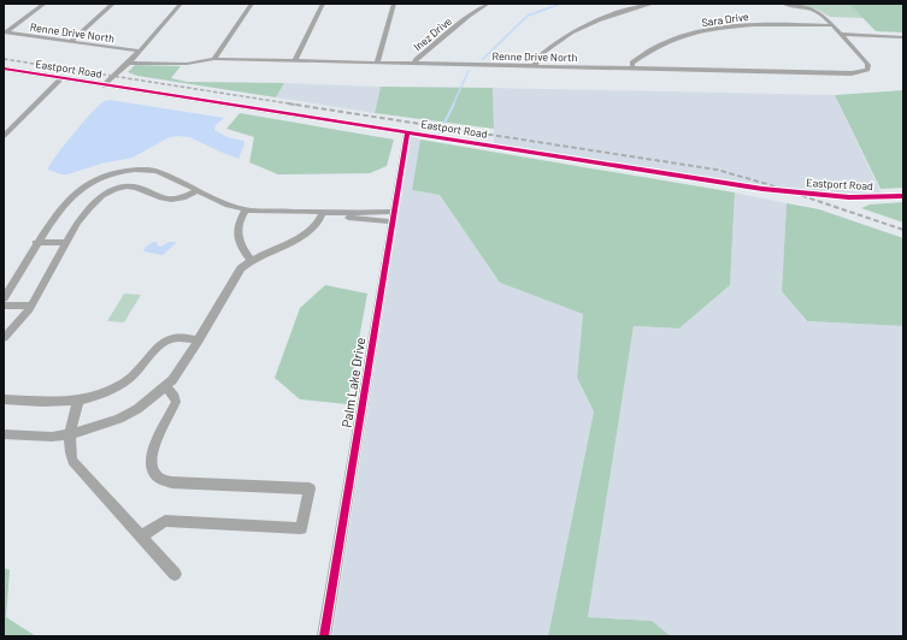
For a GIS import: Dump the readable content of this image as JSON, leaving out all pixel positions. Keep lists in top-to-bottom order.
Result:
{
  "streets": {
    "street": [
      "Sara Drive",
      "Renne Drive North",
      "Inez Drive",
      "Eastport Road",
      "Palm Lake Drive"
    ]
  },
  "crossings": [
    ["Sara Drive", "Renne Drive North"],
    ["Renne Drive North", "Inez Drive"],
    ["Eastport Road", "Palm Lake Drive"]
  ]
}
